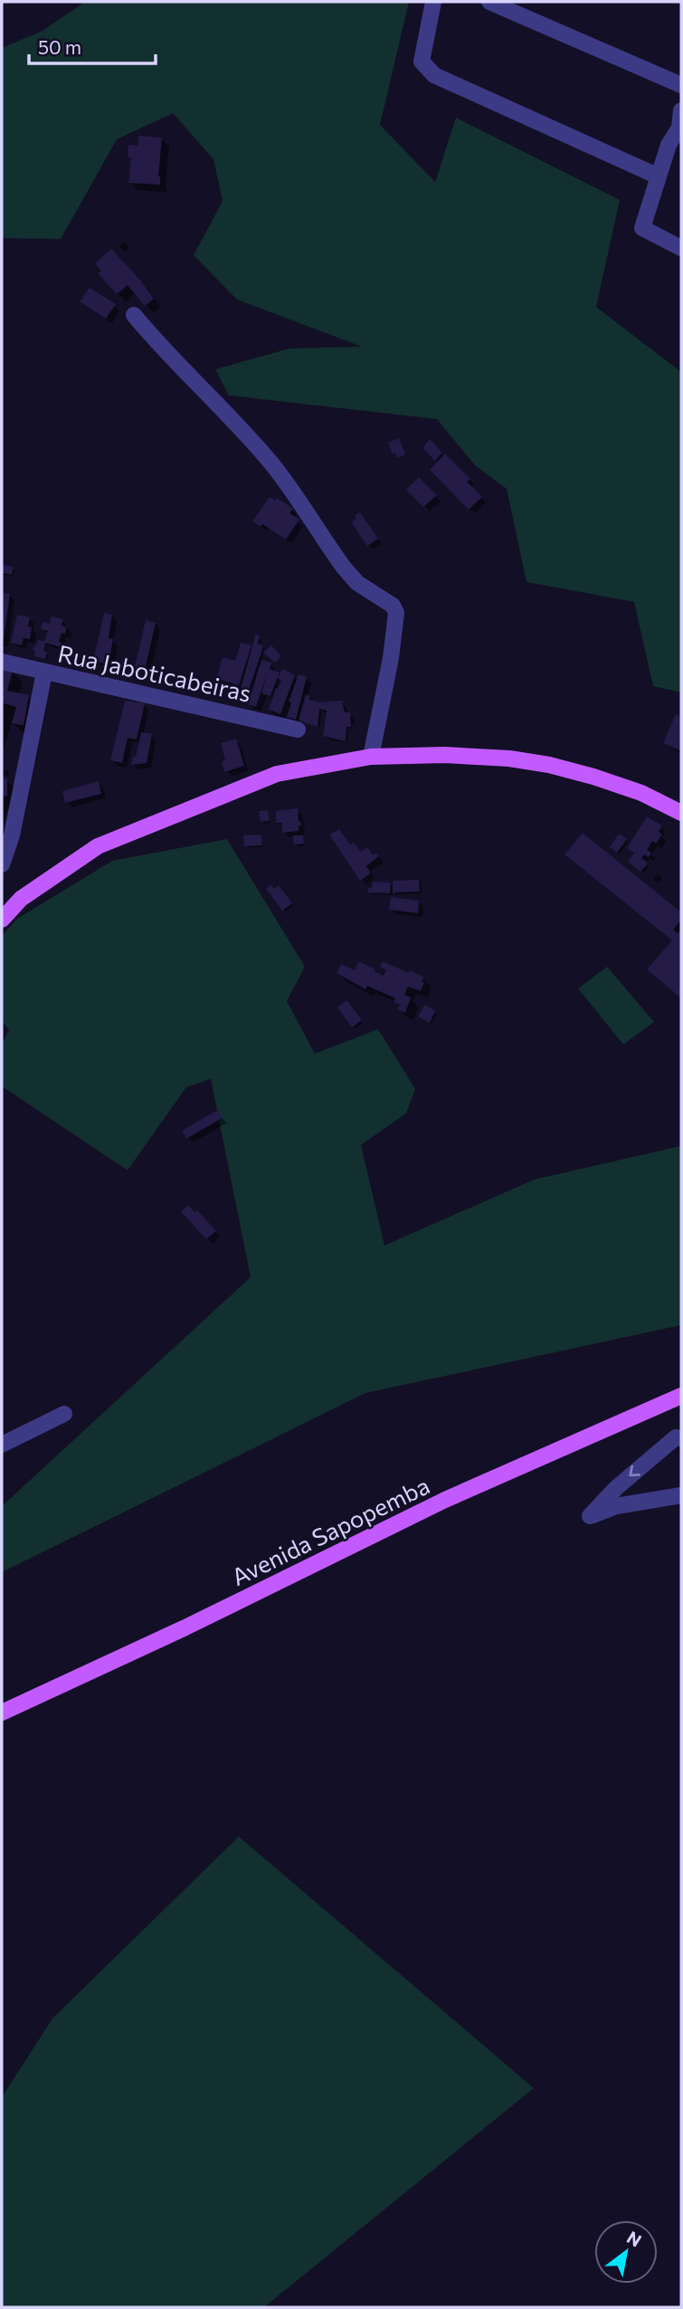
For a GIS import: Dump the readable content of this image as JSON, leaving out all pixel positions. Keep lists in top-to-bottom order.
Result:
{
  "streets": {
    "main road": ["Avenida Sapopemba"],
    "street": ["Rua Jaboticabeiras"]
  },
  "scale_bar": "50 m",
  "north": "top right"
}
